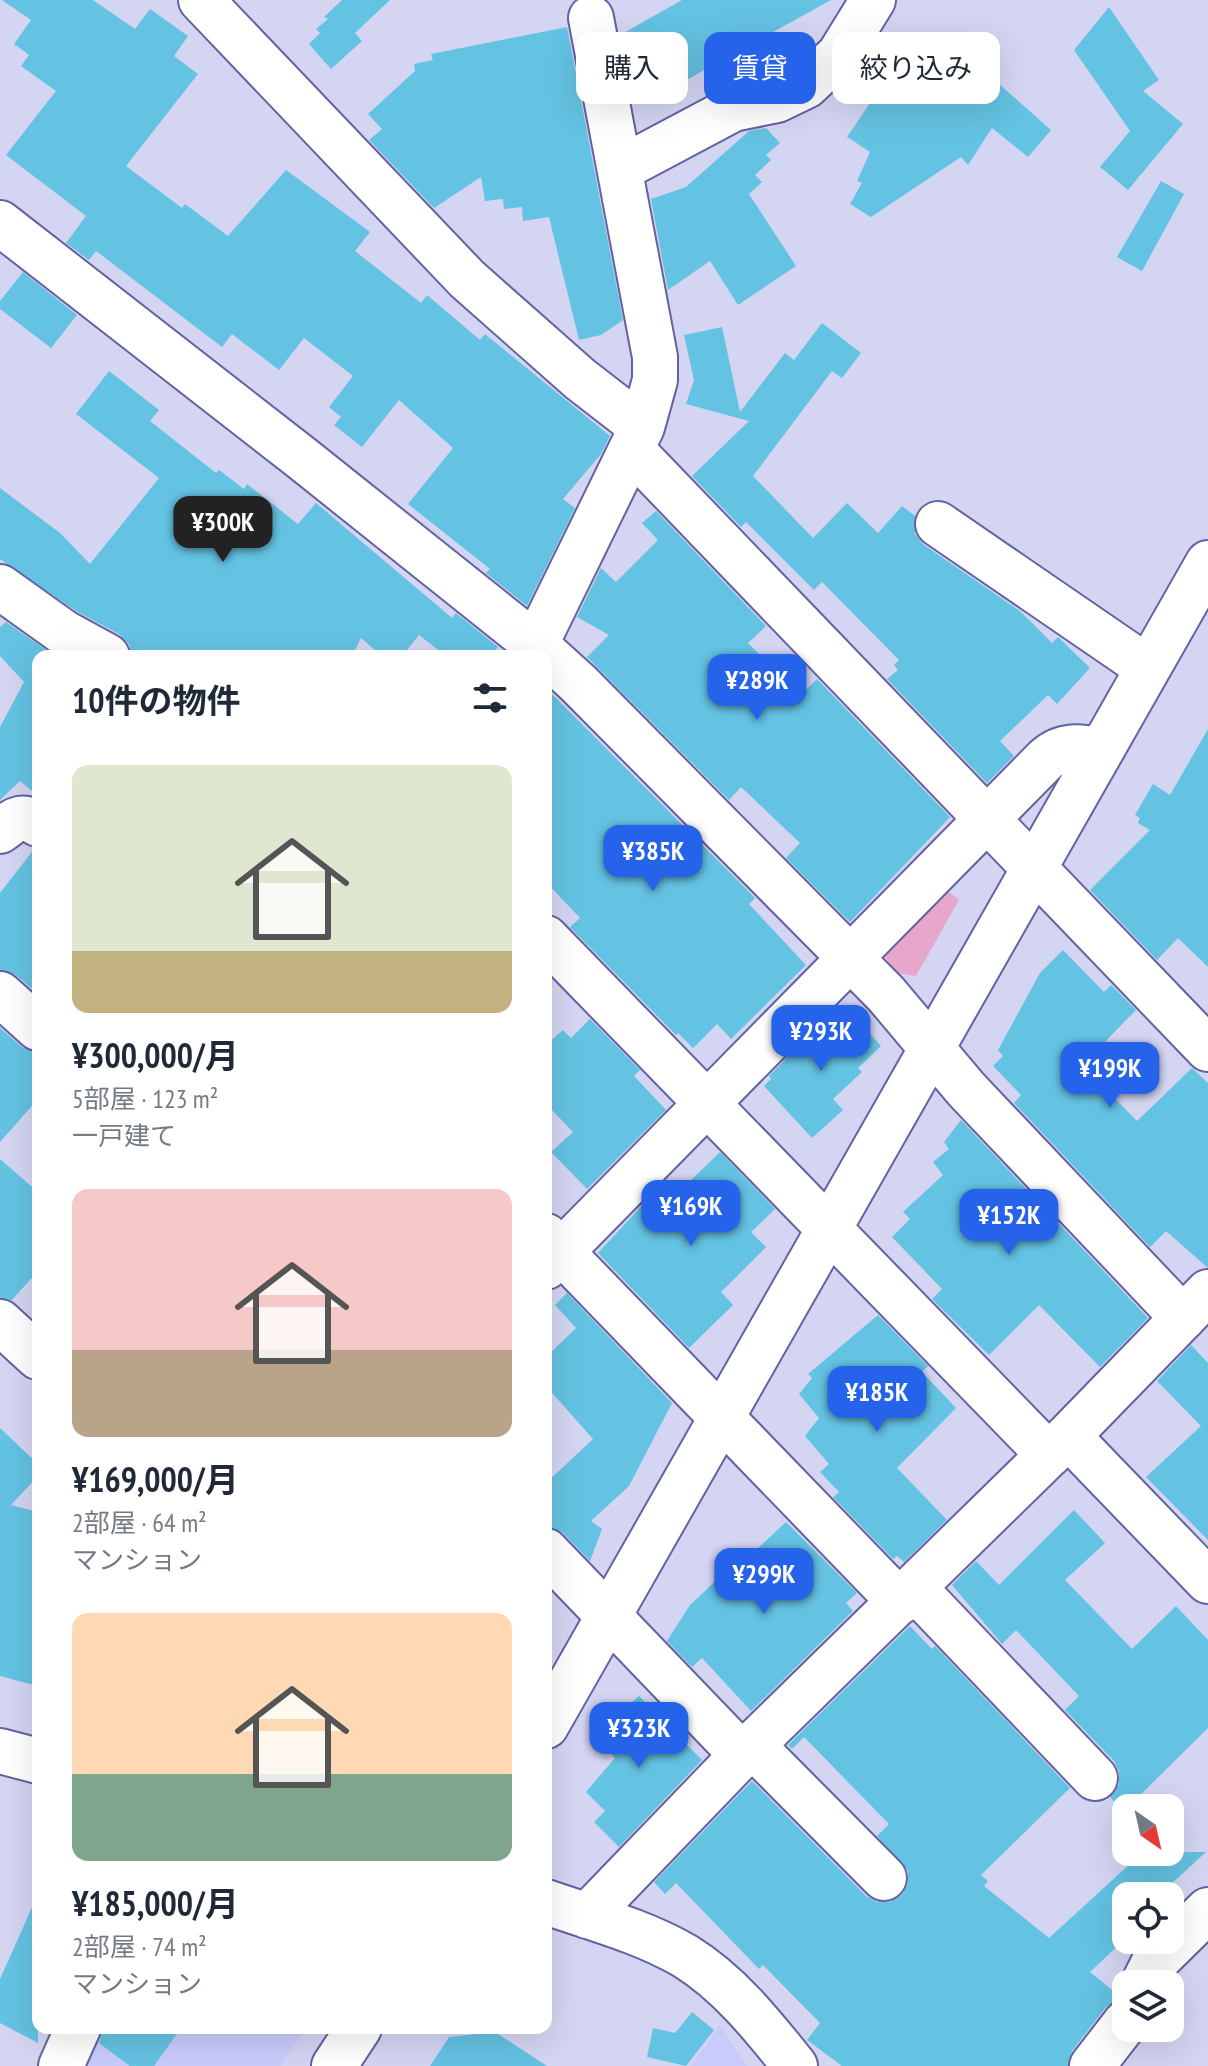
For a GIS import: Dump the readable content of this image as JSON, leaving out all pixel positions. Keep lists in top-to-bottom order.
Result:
{
  "north": "bottom right",
  "page": {
    "chip": ["購入", "賃貸", "絞り込み"],
    "price": [
      "¥300K",
      "¥289K",
      "¥385K",
      "¥293K",
      "¥199K",
      "¥169K",
      "¥152K",
      "¥185K",
      "¥299K",
      "¥323K"
    ],
    "heading": "10件の物件",
    "list": [
      {
        "name": "¥300,000/月",
        "note": "5部屋 · 123 m² · 一戸建て"
      },
      {
        "name": "¥169,000/月",
        "note": "2部屋 · 64 m² · マンション"
      },
      {
        "name": "¥185,000/月",
        "note": "2部屋 · 74 m² · マンション"
      }
    ]
  }
}
